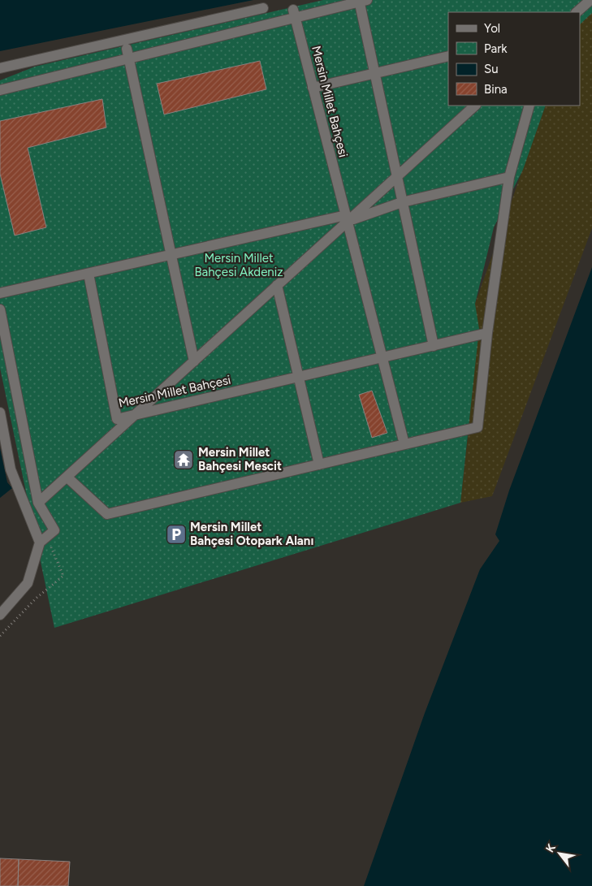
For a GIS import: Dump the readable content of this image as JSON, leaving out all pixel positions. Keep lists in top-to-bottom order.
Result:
{
  "streets": {
    "street": ["Mersin Millet Bahçesi"]
  },
  "parks": ["Mersin Millet Bahçesi Akdeniz"],
  "places": {
    "temple": ["Mersin Millet Bahçesi Mescit"],
    "parking": ["Mersin Millet Bahçesi Otopark Alanı"]
  },
  "legend": [
    "Yol",
    "Park",
    "Su",
    "Bina"
  ],
  "north": "top left"
}
